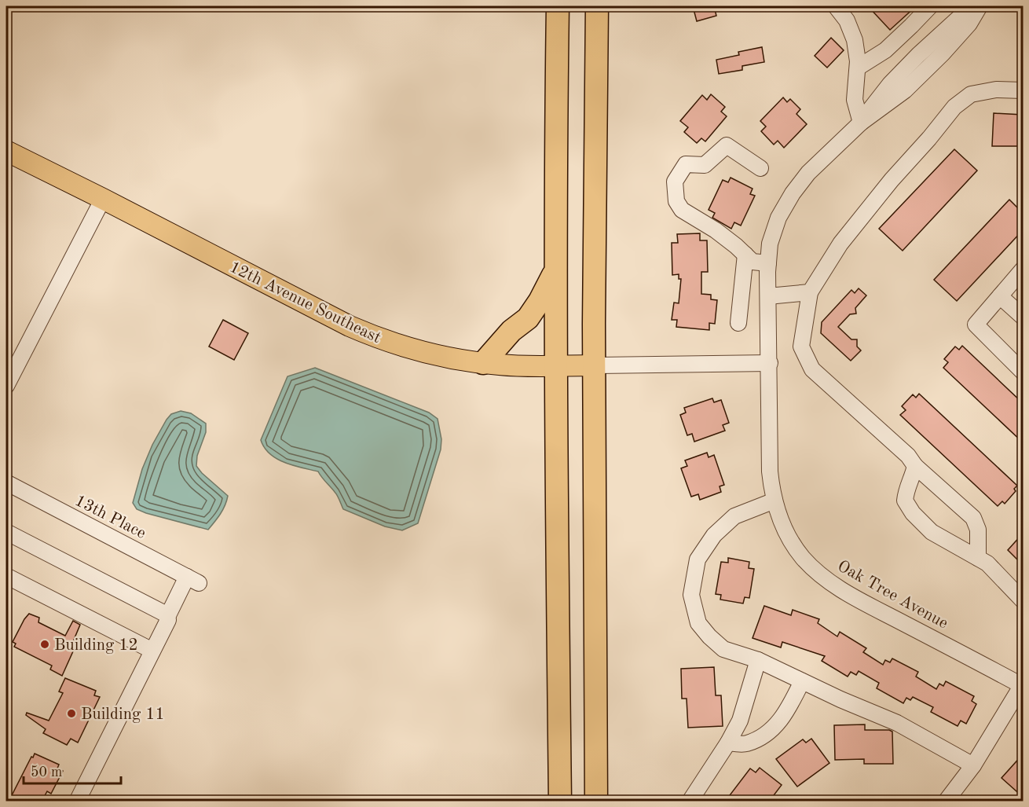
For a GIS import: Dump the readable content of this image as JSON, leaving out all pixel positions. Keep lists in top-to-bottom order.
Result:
{
  "streets": {
    "main road": ["12th Avenue Southeast"],
    "street": ["13th Place", "Oak Tree Avenue"]
  },
  "crossings": [
    ["12th Avenue Southeast", "Oak Tree Avenue"]
  ],
  "places": ["Building 12", "Building 11"],
  "scale_bar": "50 m"
}
